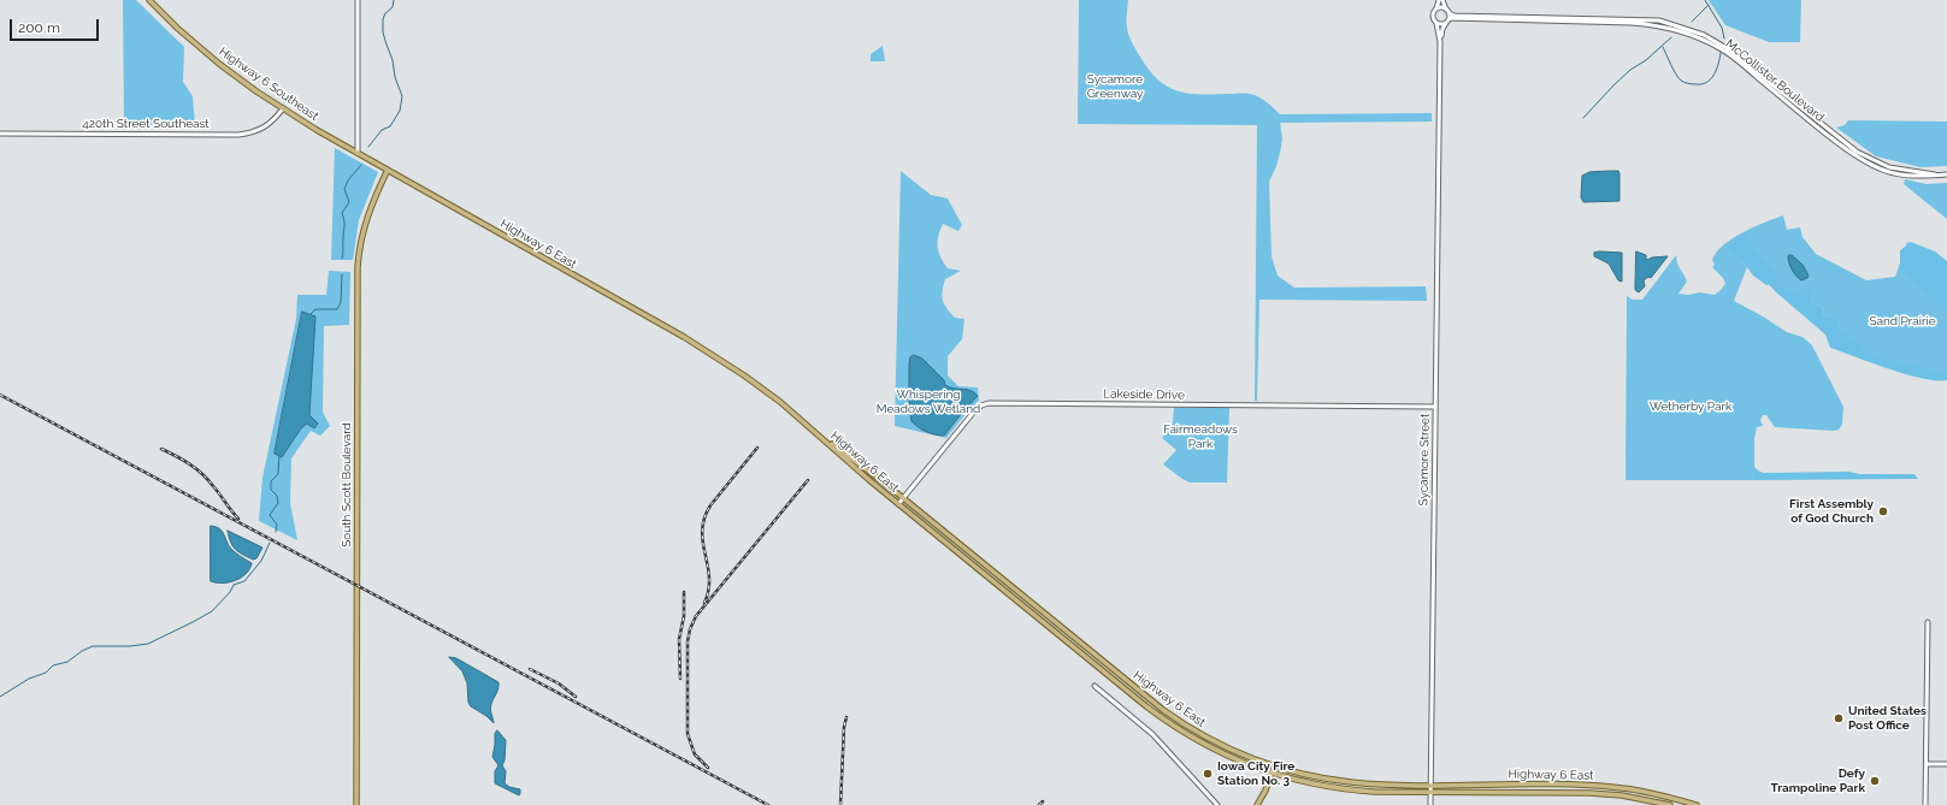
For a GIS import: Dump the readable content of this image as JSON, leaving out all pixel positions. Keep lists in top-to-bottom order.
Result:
{
  "streets": {
    "main road": ["Highway 6 Southeast", "Highway 6 East", "South Scott Boulevard"],
    "street": [
      "McCollister Boulevard",
      "420th Street Southeast",
      "Lakeside Drive",
      "Sycamore Street"
    ]
  },
  "crossings": [
    ["Highway 6 Southeast", "420th Street Southeast"],
    ["Highway 6 Southeast", "Highway 6 East"],
    ["Highway 6 Southeast", "South Scott Boulevard"],
    ["Highway 6 East", "Lakeside Drive"],
    ["Highway 6 East", "Sycamore Street"],
    ["Highway 6 East", "South Scott Boulevard"],
    ["Lakeside Drive", "Sycamore Street"]
  ],
  "parks": [
    "Sycamore Greenway",
    "Sand Prairie",
    "Whispering Meadows Wetland",
    "Wetherby Park",
    "Fairmeadows Park"
  ],
  "places": [
    "First Assembly of God Church",
    "United States Post Office",
    "Iowa City Fire Station No. 3",
    "Defy Trampoline Park"
  ],
  "scale_bar": "200 m"
}
